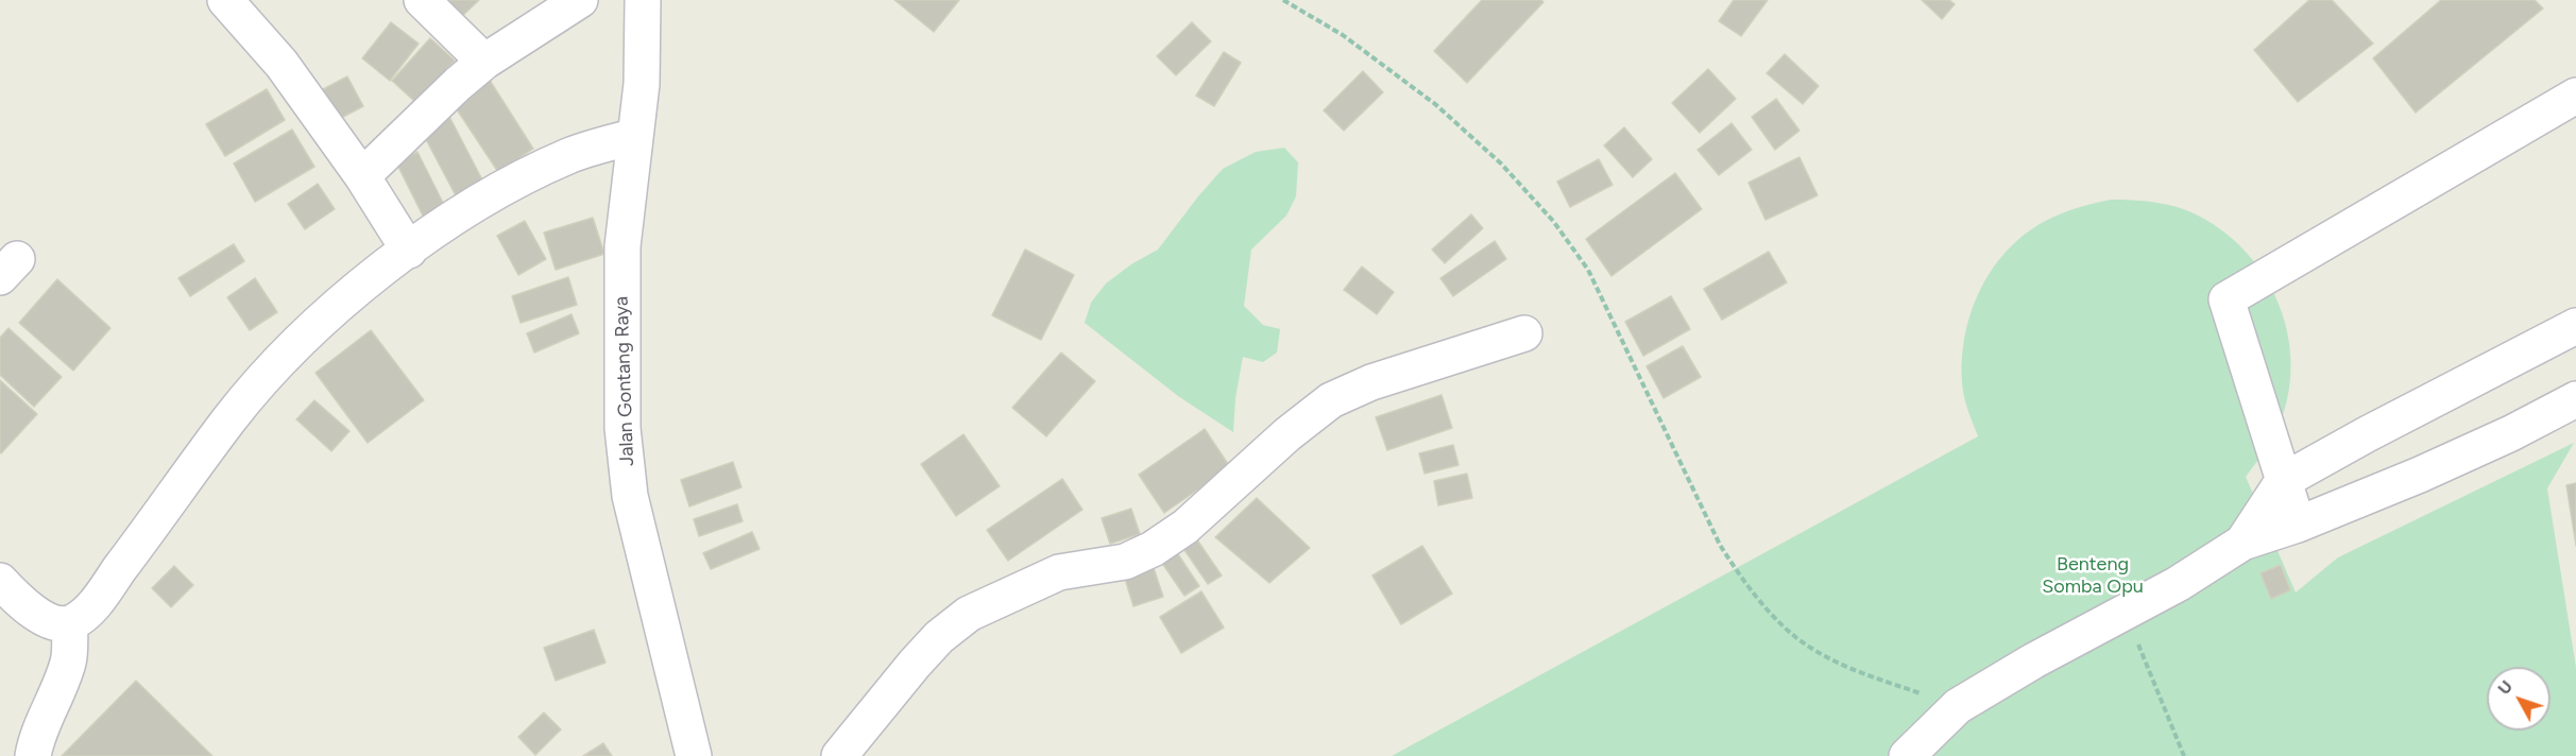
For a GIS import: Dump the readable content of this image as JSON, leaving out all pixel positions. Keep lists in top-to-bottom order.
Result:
{
  "streets": {
    "street": ["Jalan Gontang Raya"]
  },
  "parks": ["Benteng Somba Opu"],
  "north": "top left"
}
